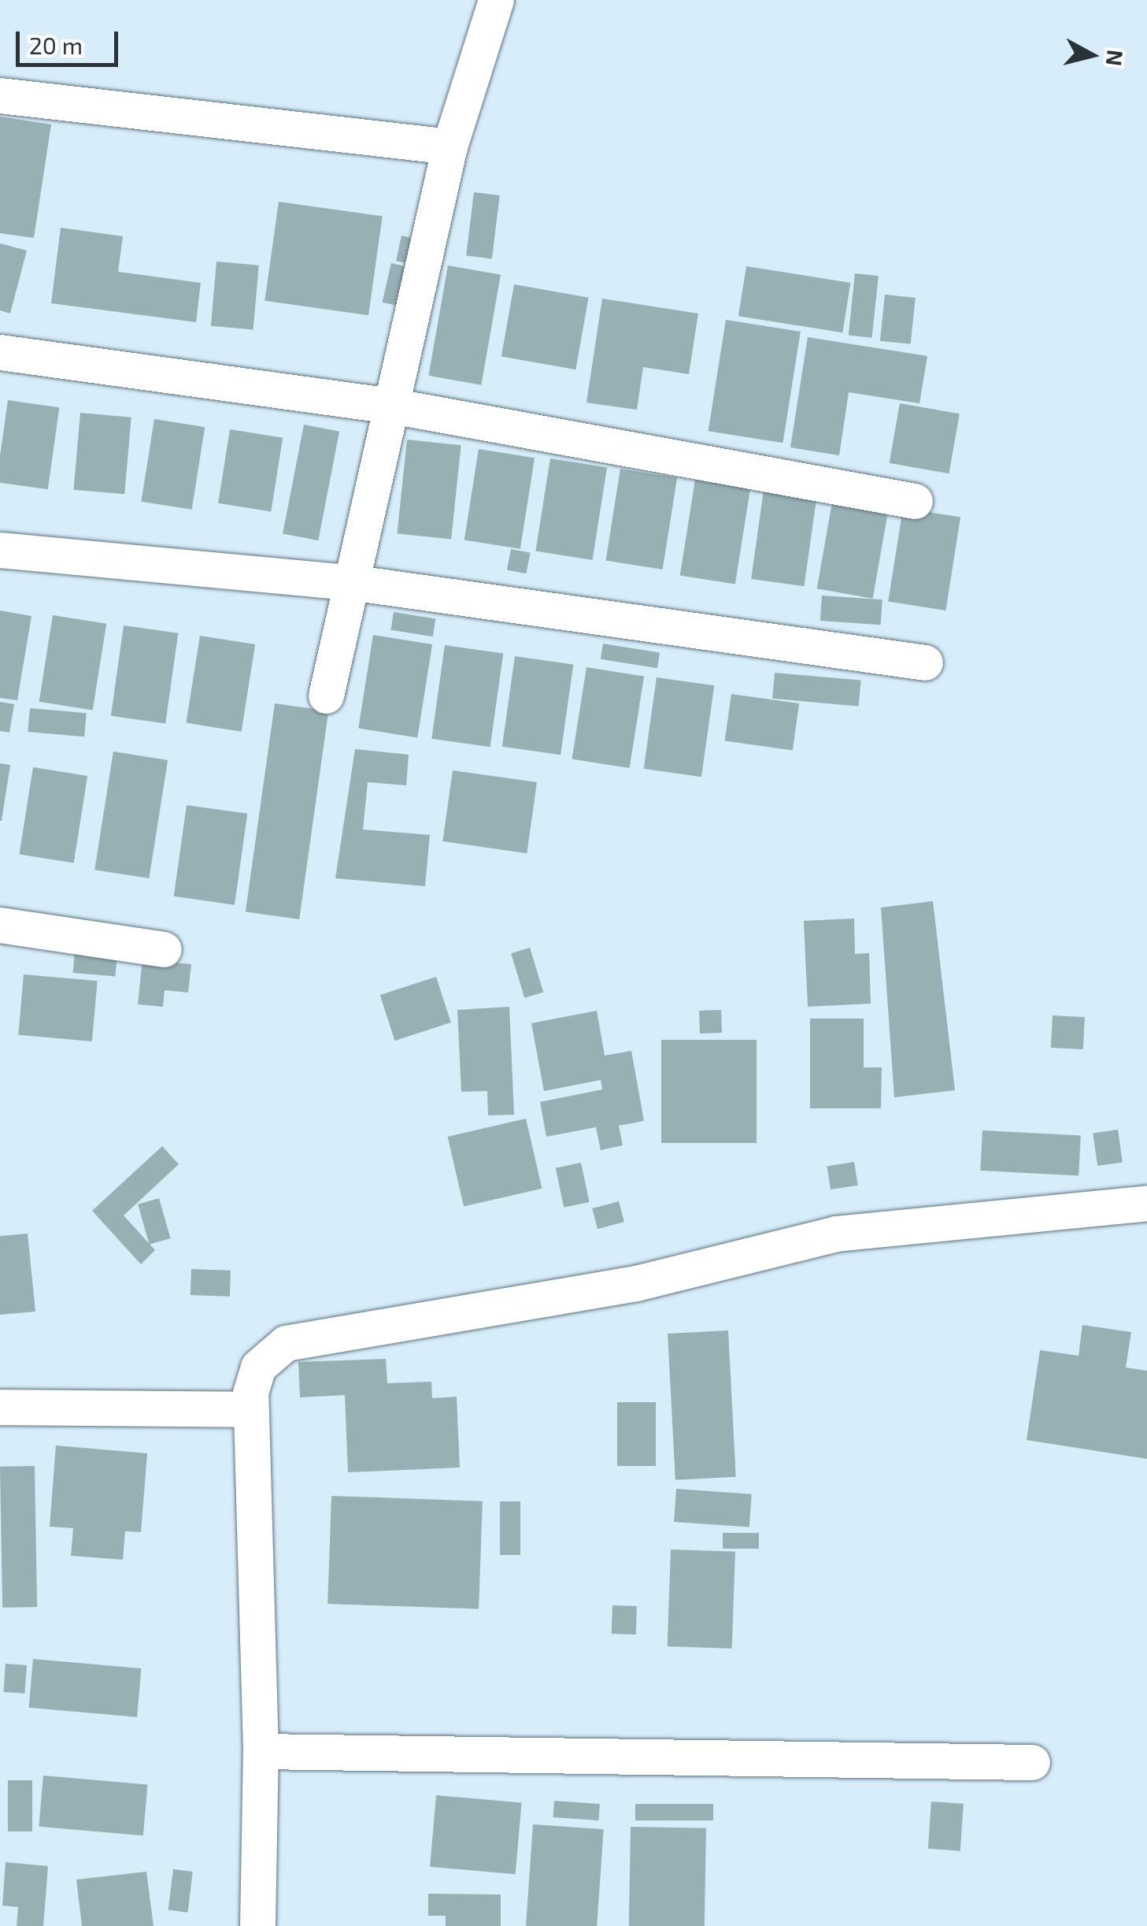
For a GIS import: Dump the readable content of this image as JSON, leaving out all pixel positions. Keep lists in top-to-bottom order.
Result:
{
  "scale_bar": "20 m",
  "north": "right"
}
